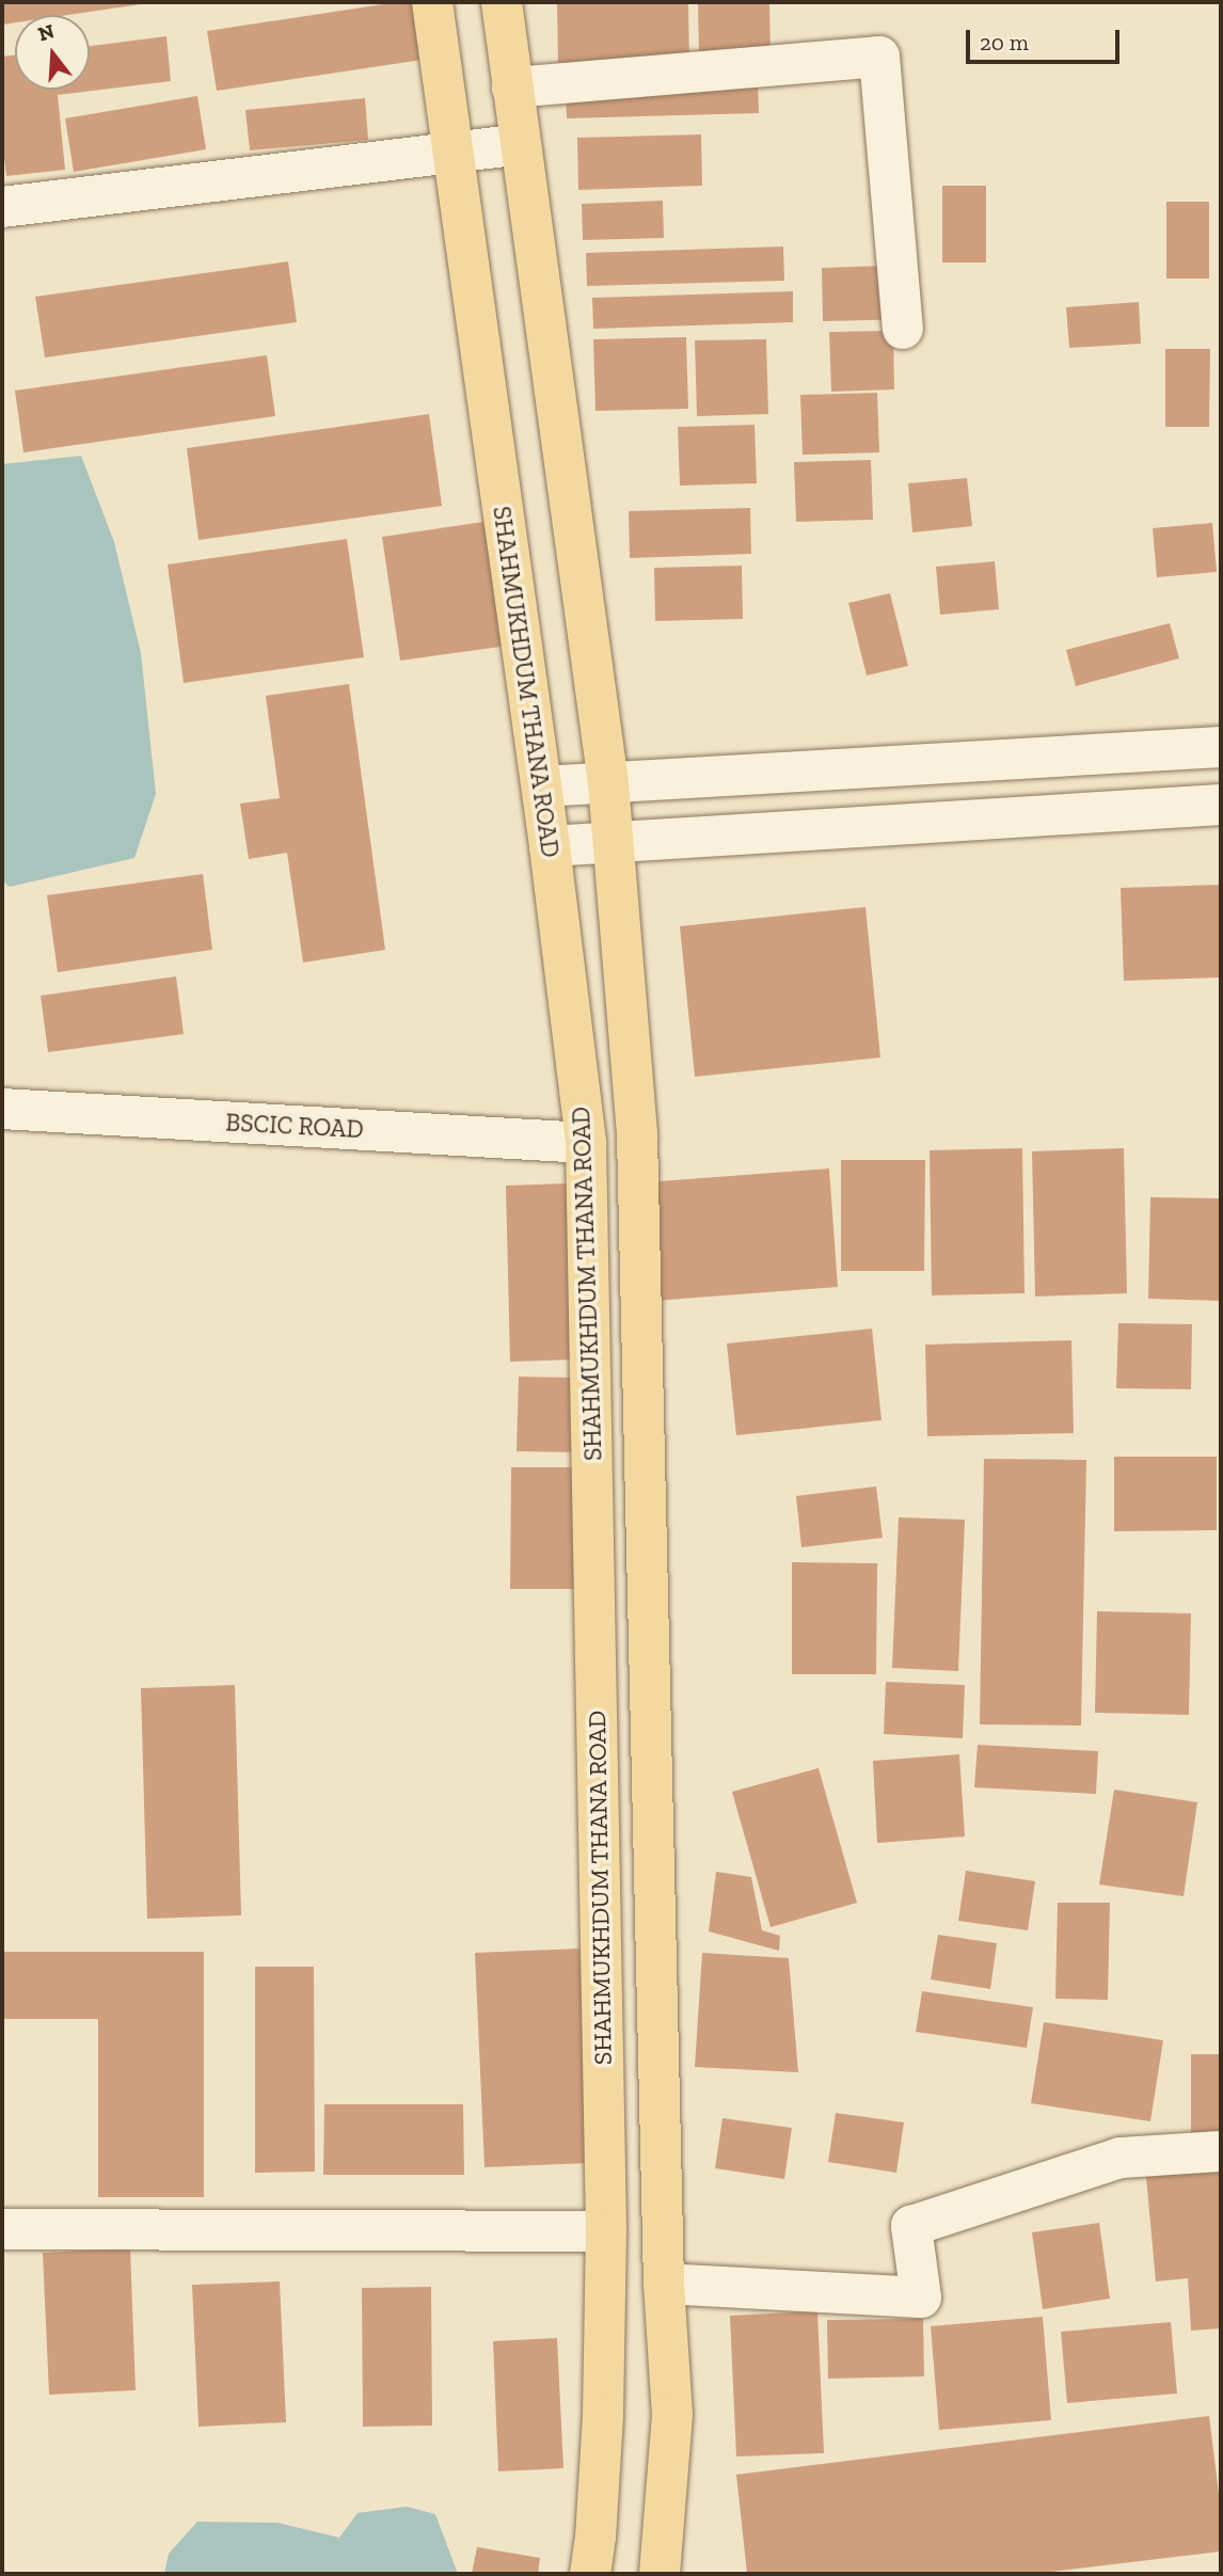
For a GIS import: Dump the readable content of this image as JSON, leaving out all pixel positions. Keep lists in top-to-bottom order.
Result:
{
  "streets": {
    "main road": ["SHAHMUKHDUM THANA ROAD"],
    "street": ["BSCIC ROAD"]
  },
  "crossings": [
    ["SHAHMUKHDUM THANA ROAD", "BSCIC ROAD"]
  ],
  "scale_bar": "20 m",
  "north": "top"
}
